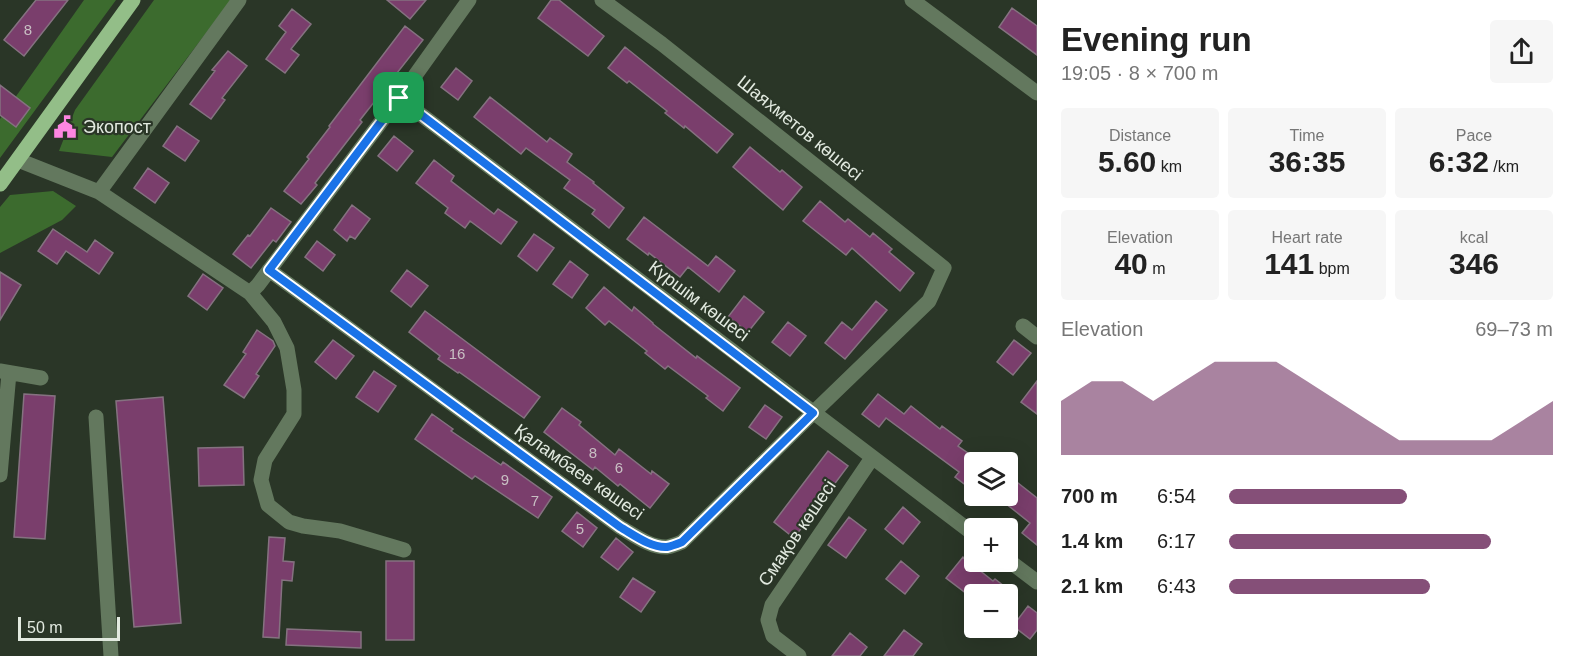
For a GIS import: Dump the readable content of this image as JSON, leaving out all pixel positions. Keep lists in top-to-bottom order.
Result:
{
  "streets": {
    "street": [
      "Шаяхметов көшесі",
      "Күршім көшесі",
      "Қаламбаев көшесі",
      "Смақов көшесі"
    ]
  },
  "crossings": [
    ["Шаяхметов көшесі", "Қаламбаев көшесі"],
    ["Күршім көшесі", "Қаламбаев көшесі"],
    ["Күршім көшесі", "Смақов көшесі"]
  ],
  "places": {
    "public building": ["Экопост"]
  },
  "house_numbers": [
    "8",
    "16",
    "8",
    "6",
    "9",
    "7",
    "5"
  ],
  "scale_bar": "50 m",
  "page": {
    "heading": ["Evening run", "19:05 · 8 × 700 m"],
    "stats": [
      ["Distance", "5.60 km"],
      ["Time", "36:35"],
      ["Pace", "6:32 /km"],
      ["Elevation", "40 m"],
      ["Heart rate", "141 bpm"],
      ["kcal", "346"]
    ],
    "chart": ["Elevation", "69–73 m"],
    "map_buttons": ["+", "−"],
    "list": [
      {
        "name": "700 m",
        "note": "6:54"
      },
      {
        "name": "1.4 km",
        "note": "6:17"
      },
      {
        "name": "2.1 km",
        "note": "6:43"
      }
    ],
    "scale": "50 m"
  }
}
